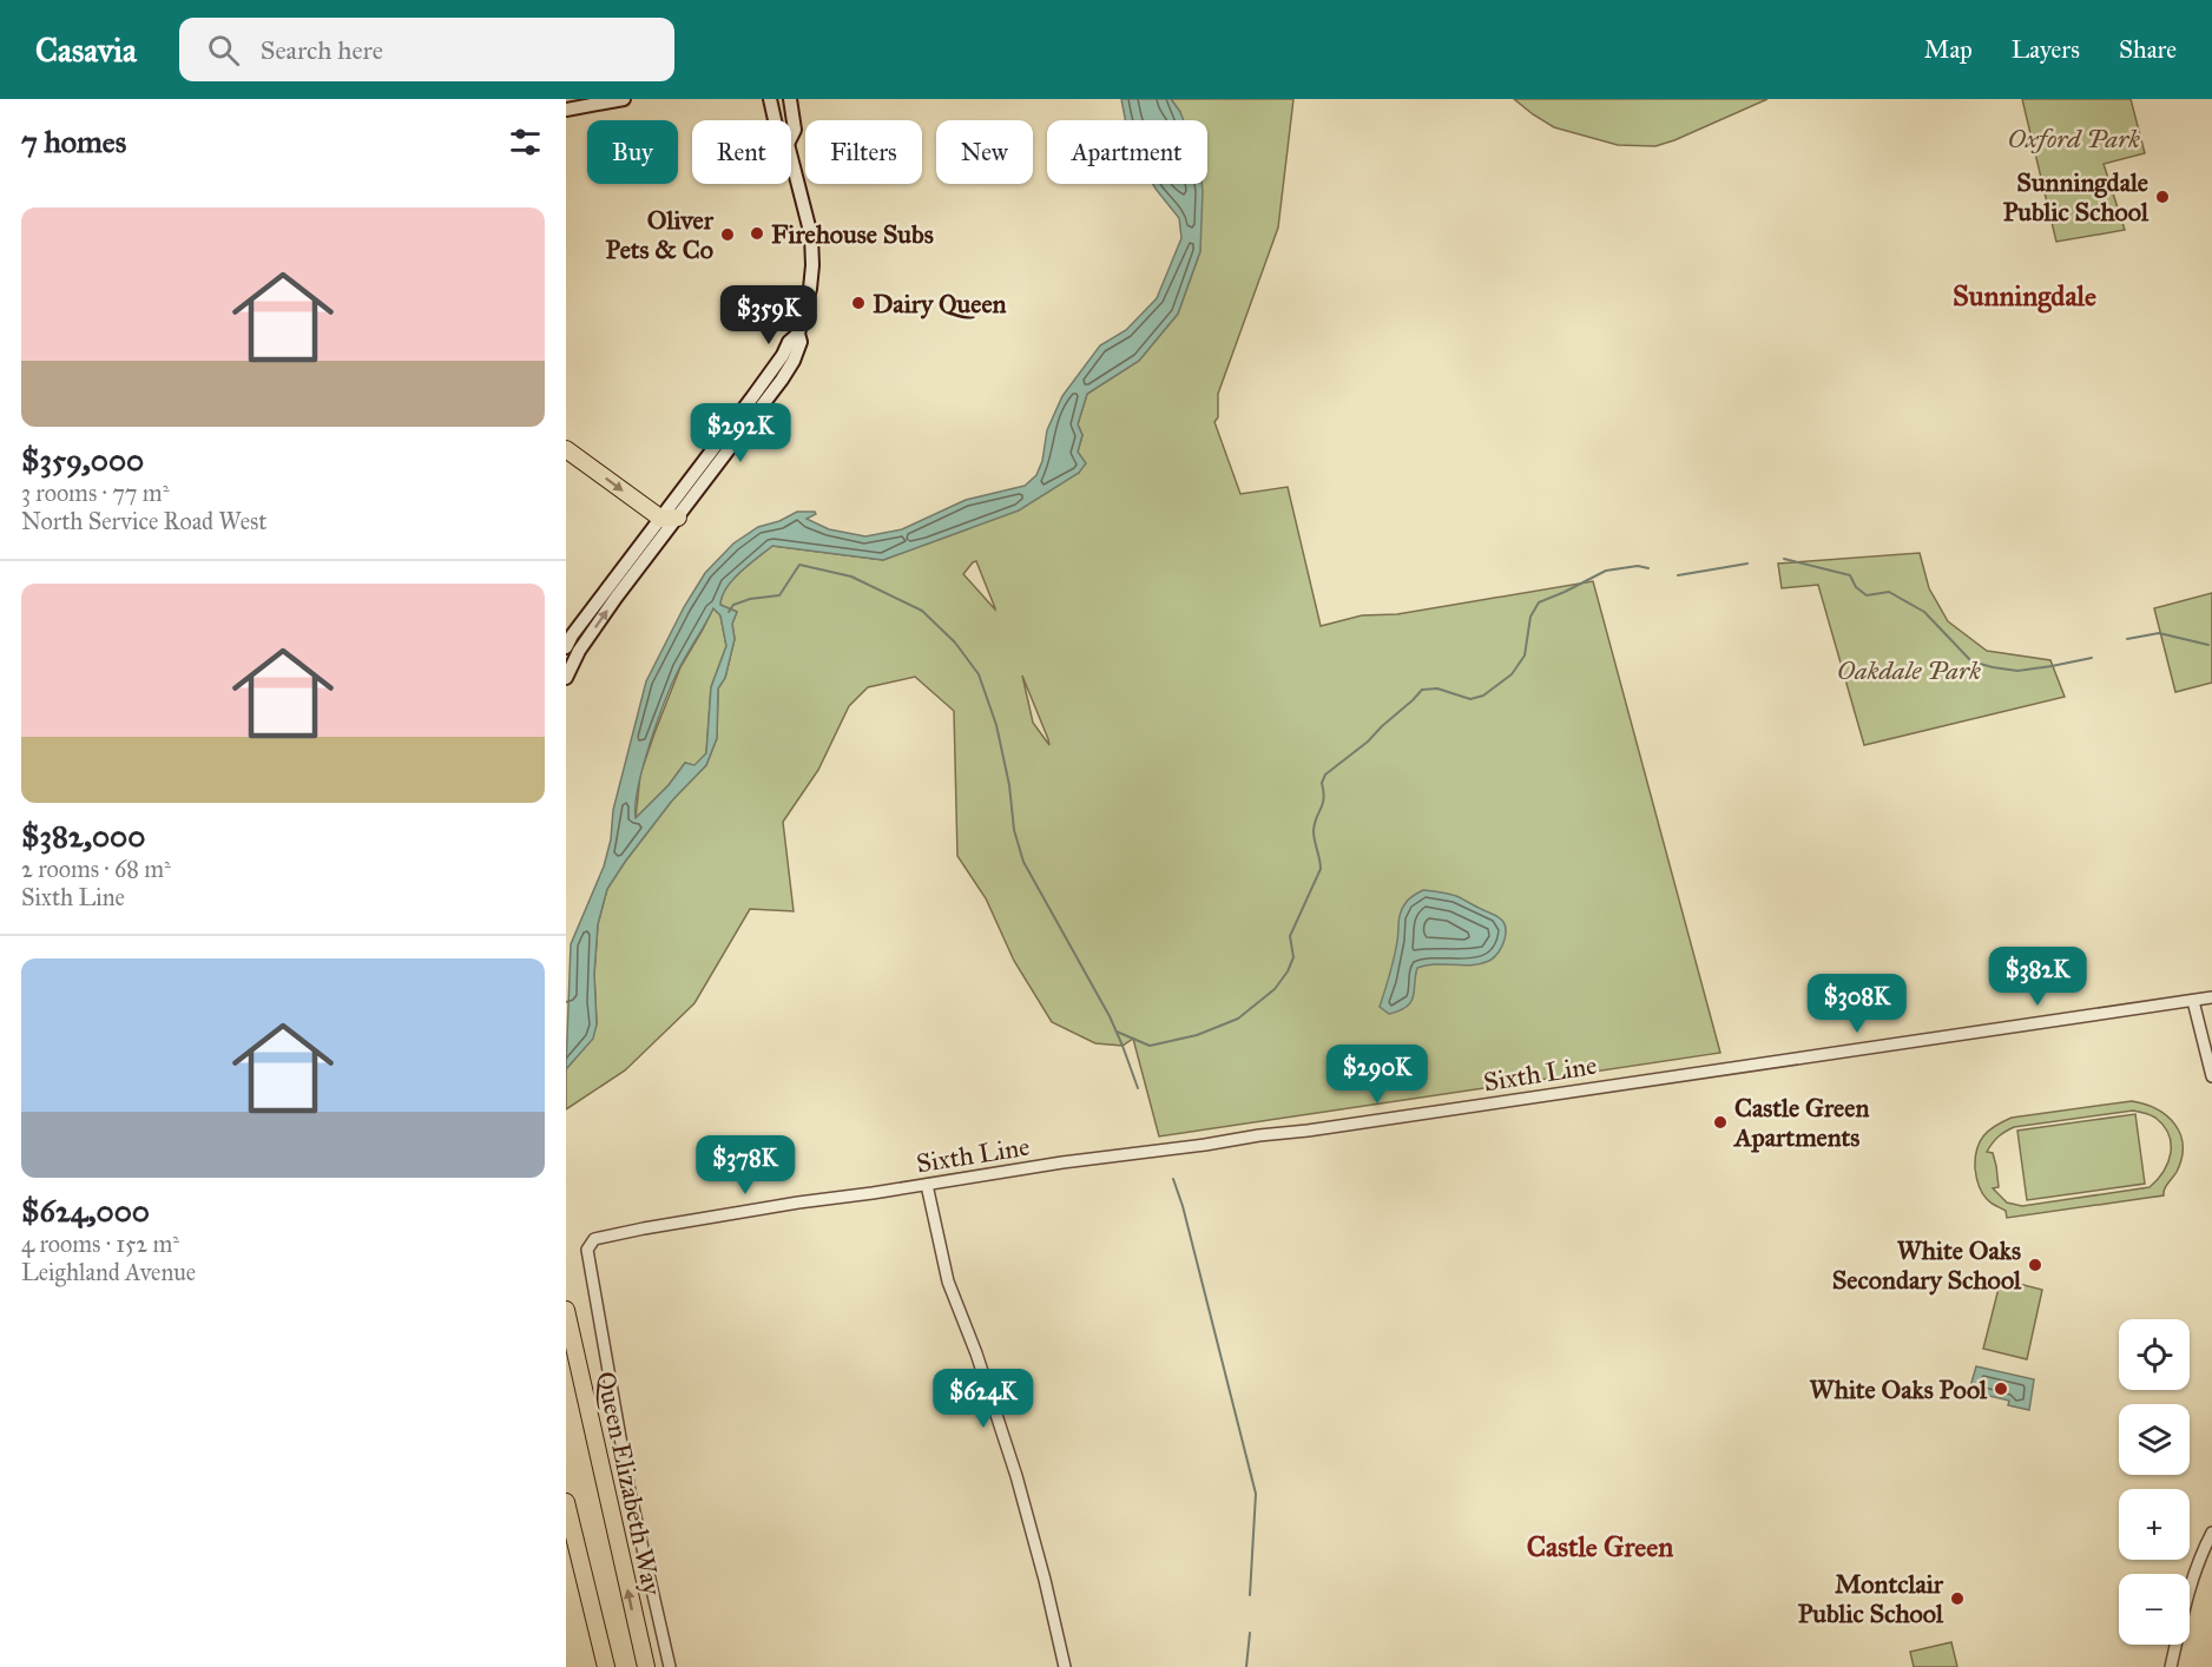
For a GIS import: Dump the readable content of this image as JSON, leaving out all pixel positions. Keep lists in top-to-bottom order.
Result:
{
  "streets": {
    "highway": ["Queen Elizabeth Way"],
    "street": ["Sixth Line"]
  },
  "districts": ["Sunningdale", "Castle Green"],
  "parks": ["Oxford Park", "Oakdale Park"],
  "places": [
    "Sunningdale Public School",
    "Firehouse Subs",
    "Oliver Pets & Co",
    "Dairy Queen",
    "Castle Green Apartments",
    "White Oaks Secondary School",
    "White Oaks Pool",
    "Montclair Public School"
  ],
  "page": {
    "header": "Casavia",
    "search": "Search here",
    "nav": ["Map", "Layers", "Share"],
    "heading": "7 homes",
    "chip": [
      "Buy",
      "Rent",
      "Filters",
      "New",
      "Apartment"
    ],
    "list": [
      {
        "name": "$359,000",
        "note": "3 rooms · 77 m² · North Service Road West"
      },
      {
        "name": "$382,000",
        "note": "2 rooms · 68 m² · Sixth Line"
      },
      {
        "name": "$624,000",
        "note": "4 rooms · 152 m² · Leighland Avenue"
      }
    ],
    "price": [
      "$359K",
      "$292K",
      "$382K",
      "$308K",
      "$290K",
      "$378K",
      "$624K"
    ],
    "map_buttons": ["+", "−"]
  }
}
